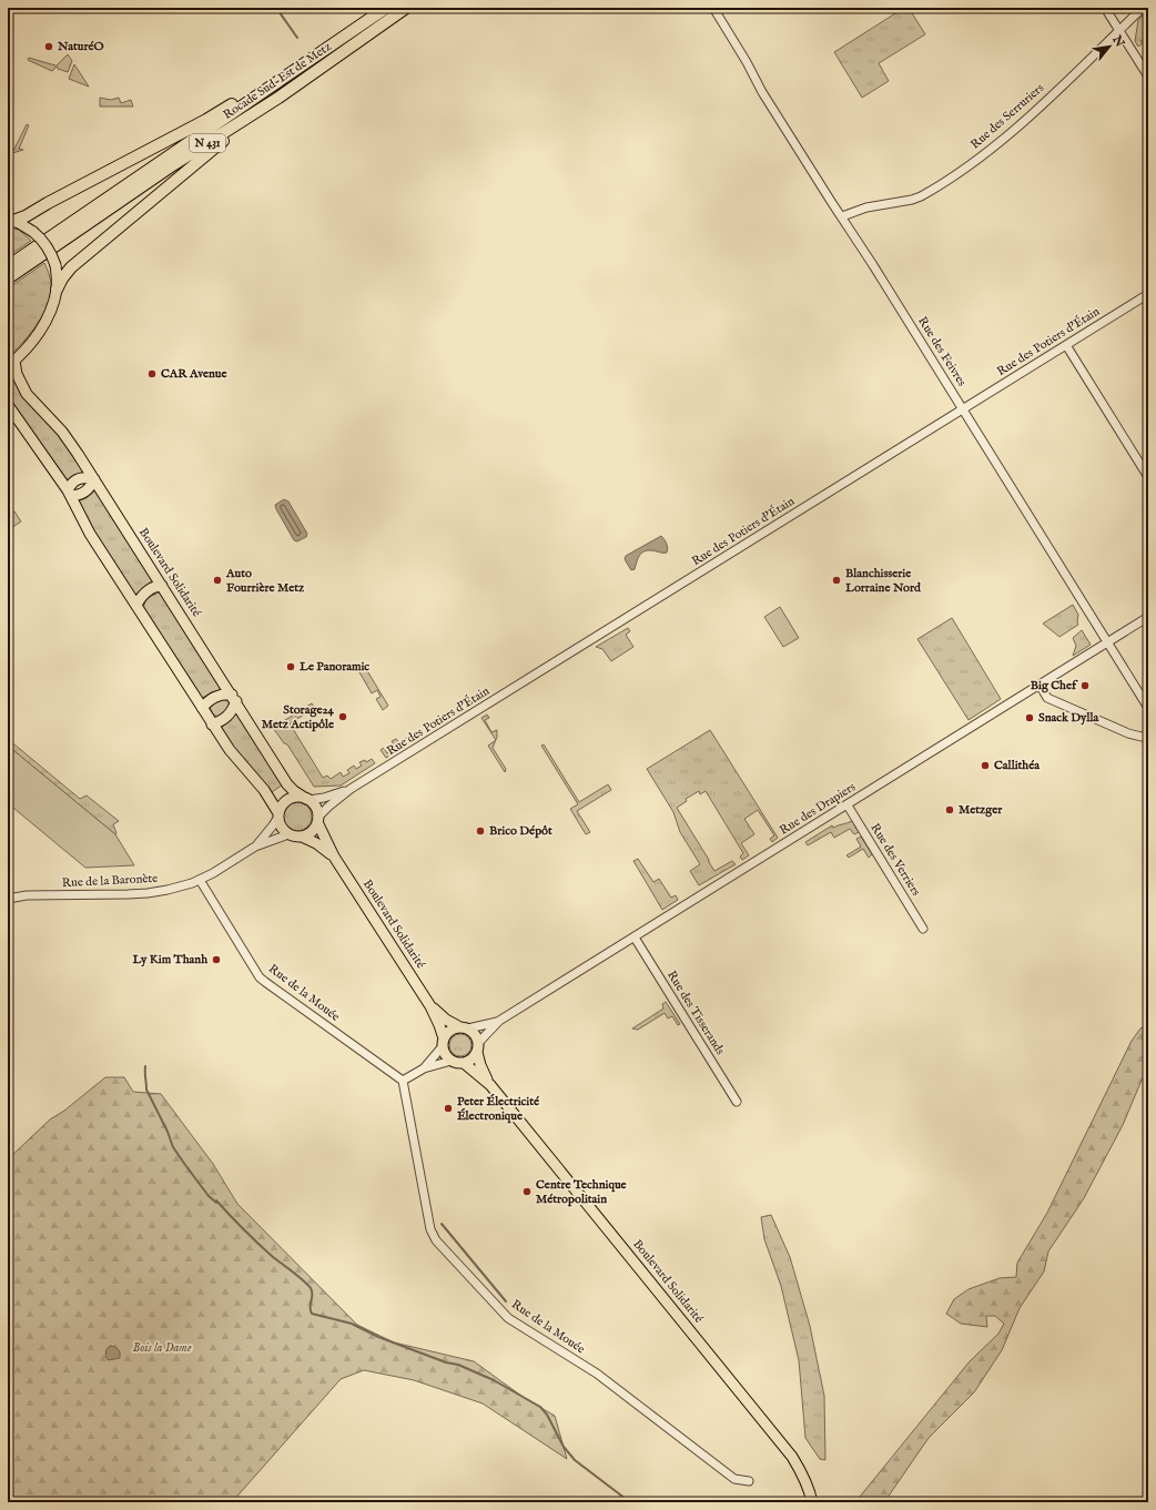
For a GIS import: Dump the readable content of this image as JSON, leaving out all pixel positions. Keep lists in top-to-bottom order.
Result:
{
  "streets": {
    "highway": ["Rocade Sud-Est de Metz", "N 431"],
    "main road": ["Boulevard Solidarité"],
    "street": [
      "Rue des Serruriers",
      "Rue des Potiers d'Étain",
      "Rue des Feivres",
      "Rue des Drapiers",
      "Rue des Verriers",
      "Rue de la Baronète",
      "Rue de la Mouée",
      "Rue des Tisserands"
    ]
  },
  "crossings": [
    ["Rue des Serruriers", "Rue des Feivres"],
    ["Rue des Potiers d'Étain", "Rue des Feivres"],
    ["Rue des Potiers d'Étain", "Boulevard Solidarité"],
    ["Rue des Potiers d'Étain", "Rue de la Baronète"],
    ["Rue des Feivres", "Rue des Drapiers"],
    ["Boulevard Solidarité", "Rue des Drapiers"],
    ["Boulevard Solidarité", "Rue de la Baronète"],
    ["Rue des Drapiers", "Rue des Verriers"],
    ["Rue des Drapiers", "Rue des Tisserands"],
    ["Rue de la Baronète", "Rue de la Mouée"]
  ],
  "parks": ["Bois la Dame"],
  "places": [
    "NaturéO",
    "CAR Avenue",
    "Auto Fourrière Metz",
    "Blanchisserie Lorraine Nord",
    "Le Panoramic",
    "Big Chef",
    "Storage24 Metz Actipôle",
    "Snack Dylla",
    "Callithéa",
    "Metzger",
    "Brico Dépôt",
    "Ly Kim Thanh",
    "Peter Électricité Électronique",
    "Centre Technique Métropolitain"
  ],
  "north": "top right"
}
